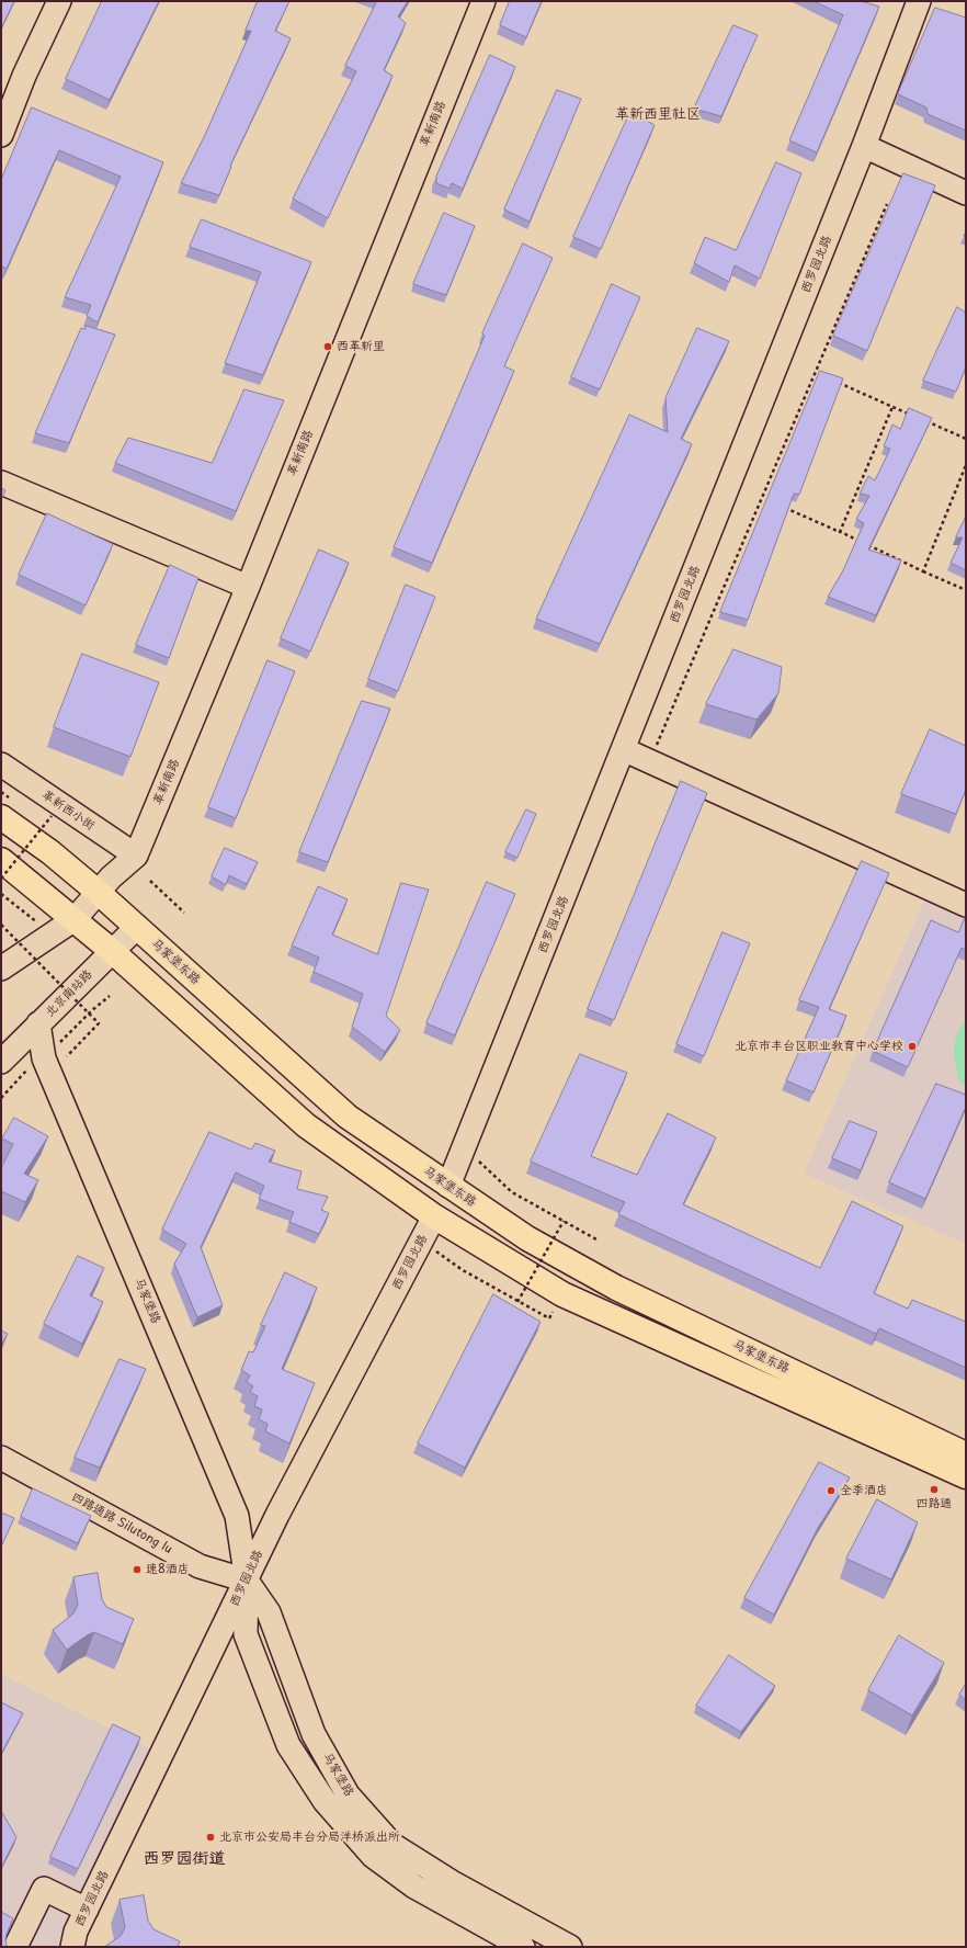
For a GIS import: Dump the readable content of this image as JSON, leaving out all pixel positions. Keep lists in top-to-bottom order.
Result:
{
  "streets": {
    "main road": ["马家堡东路"],
    "street": [
      "革新南路",
      "西罗园北路",
      "革新西小街",
      "北京南站路",
      "马家堡路",
      "四路通路 Silutong lu"
    ]
  },
  "crossings": [
    ["革新南路", "革新西小街"],
    ["革新南路", "马家堡东路"],
    ["西罗园北路", "马家堡东路"],
    ["西罗园北路", "马家堡路"],
    ["西罗园北路", "四路通路 Silutong lu"],
    ["马家堡东路", "北京南站路"],
    ["北京南站路", "马家堡路"],
    ["马家堡路", "四路通路 Silutong lu"]
  ],
  "districts": ["革新西里社区", "西罗园街道"],
  "places": [
    "西革新里",
    "北京市丰台区职业教育中心学校",
    "四路通",
    "全季酒店",
    "速8酒店",
    "北京市公安局丰台分局洋桥派出所"
  ]
}
